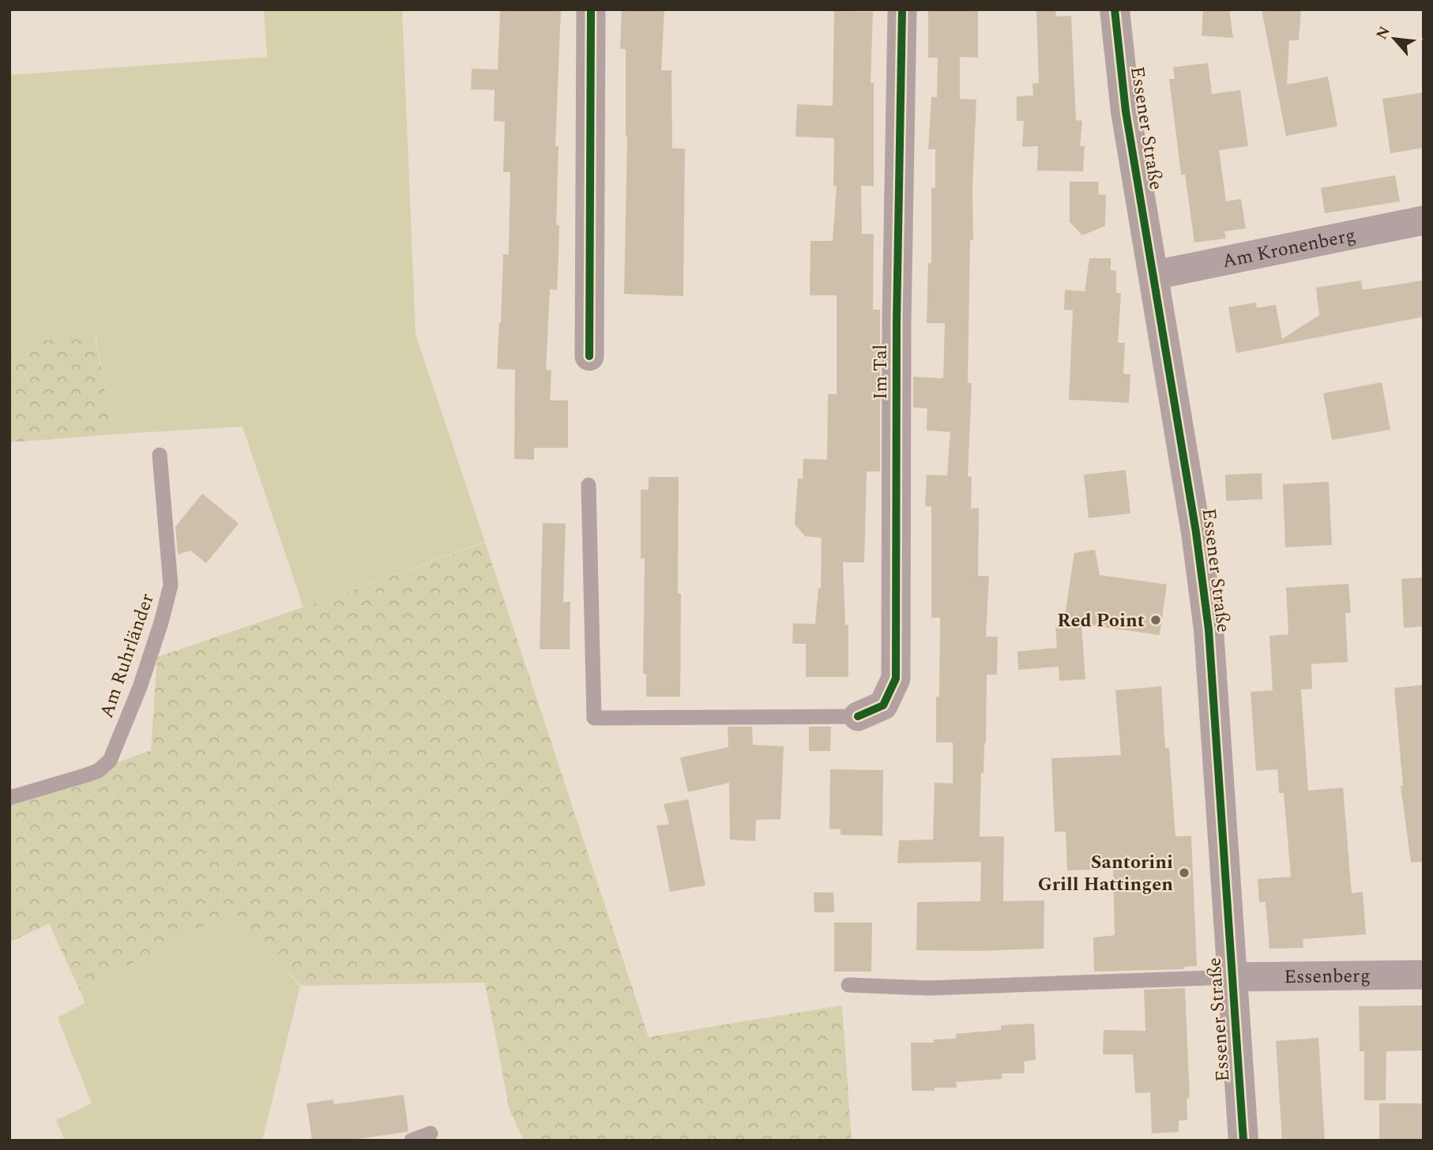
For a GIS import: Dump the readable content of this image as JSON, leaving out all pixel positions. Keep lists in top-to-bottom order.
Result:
{
  "streets": {
    "street": [
      "Essener Straße",
      "Am Kronenberg",
      "Im Tal",
      "Essenberg"
    ],
    "lane": ["Am Ruhrländer"]
  },
  "crossings": [
    ["Essener Straße", "Am Kronenberg"],
    ["Essener Straße", "Essenberg"]
  ],
  "places": ["Red Point", "Santorini Grill Hattingen"],
  "north": "top left"
}
